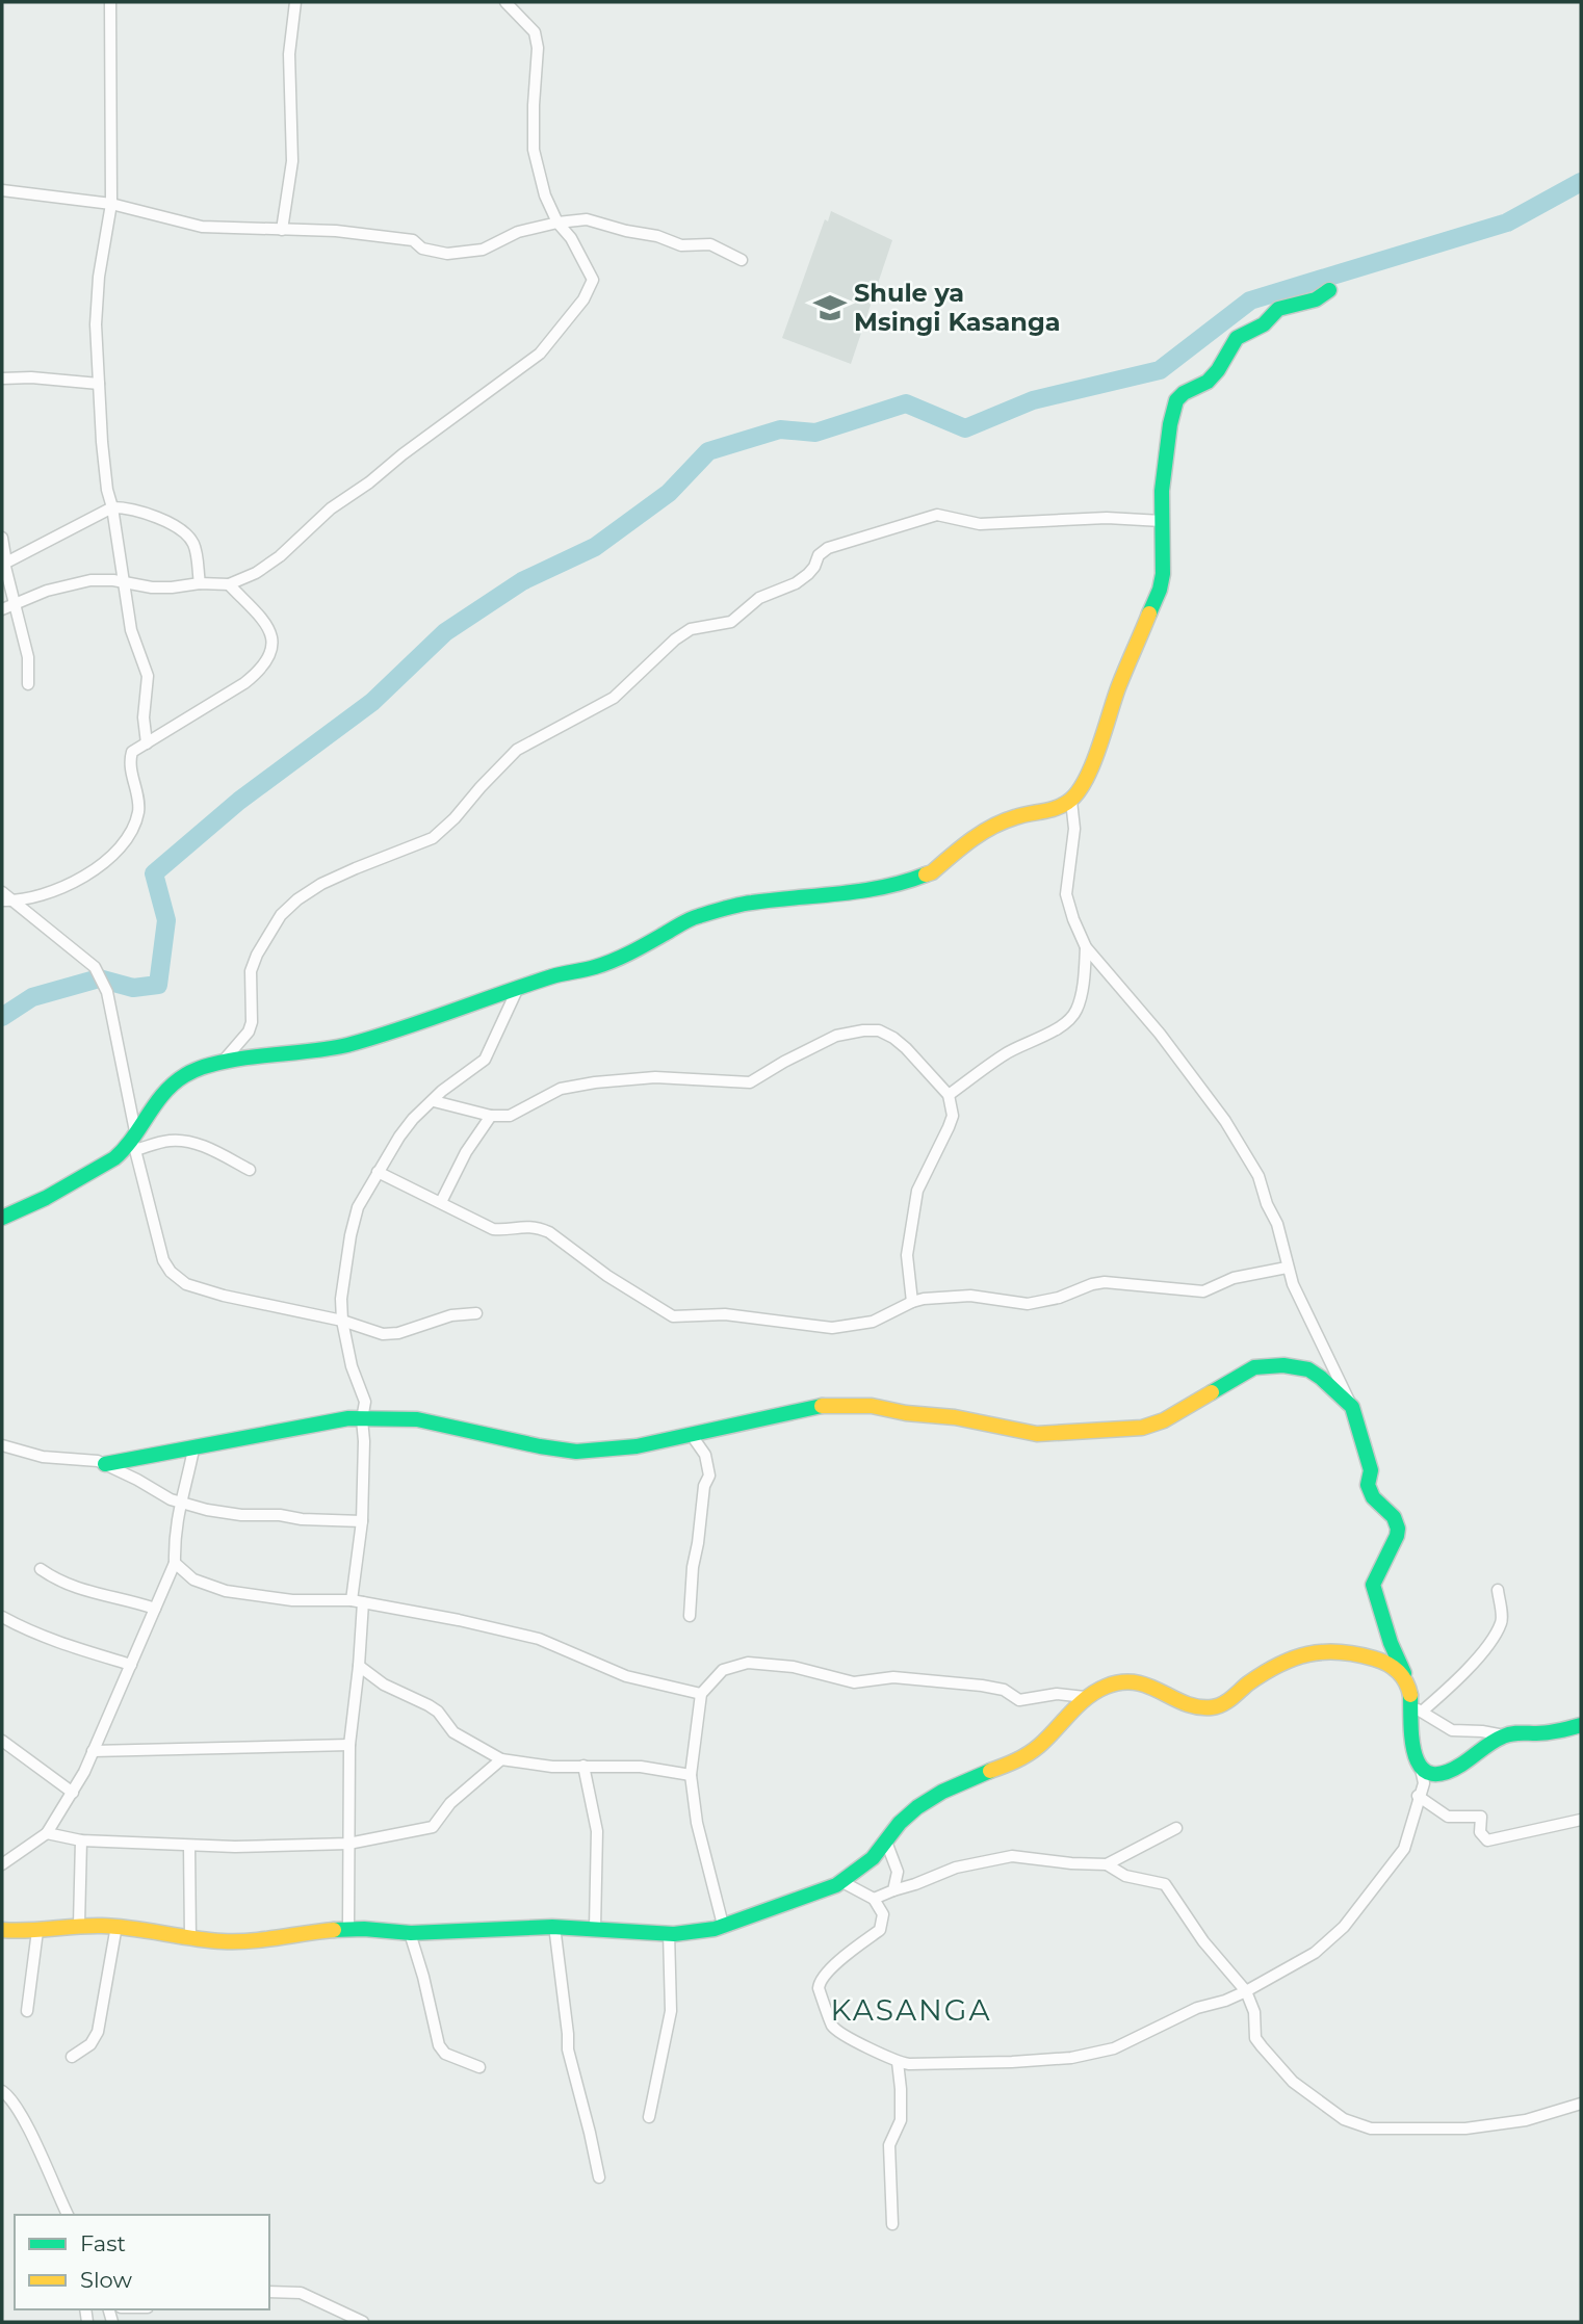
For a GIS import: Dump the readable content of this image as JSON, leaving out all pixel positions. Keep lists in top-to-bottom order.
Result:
{
  "districts": ["KASANGA"],
  "places": {
    "school or university": ["Shule ya Msingi Kasanga"]
  },
  "legend": ["Fast", "Slow"]
}
